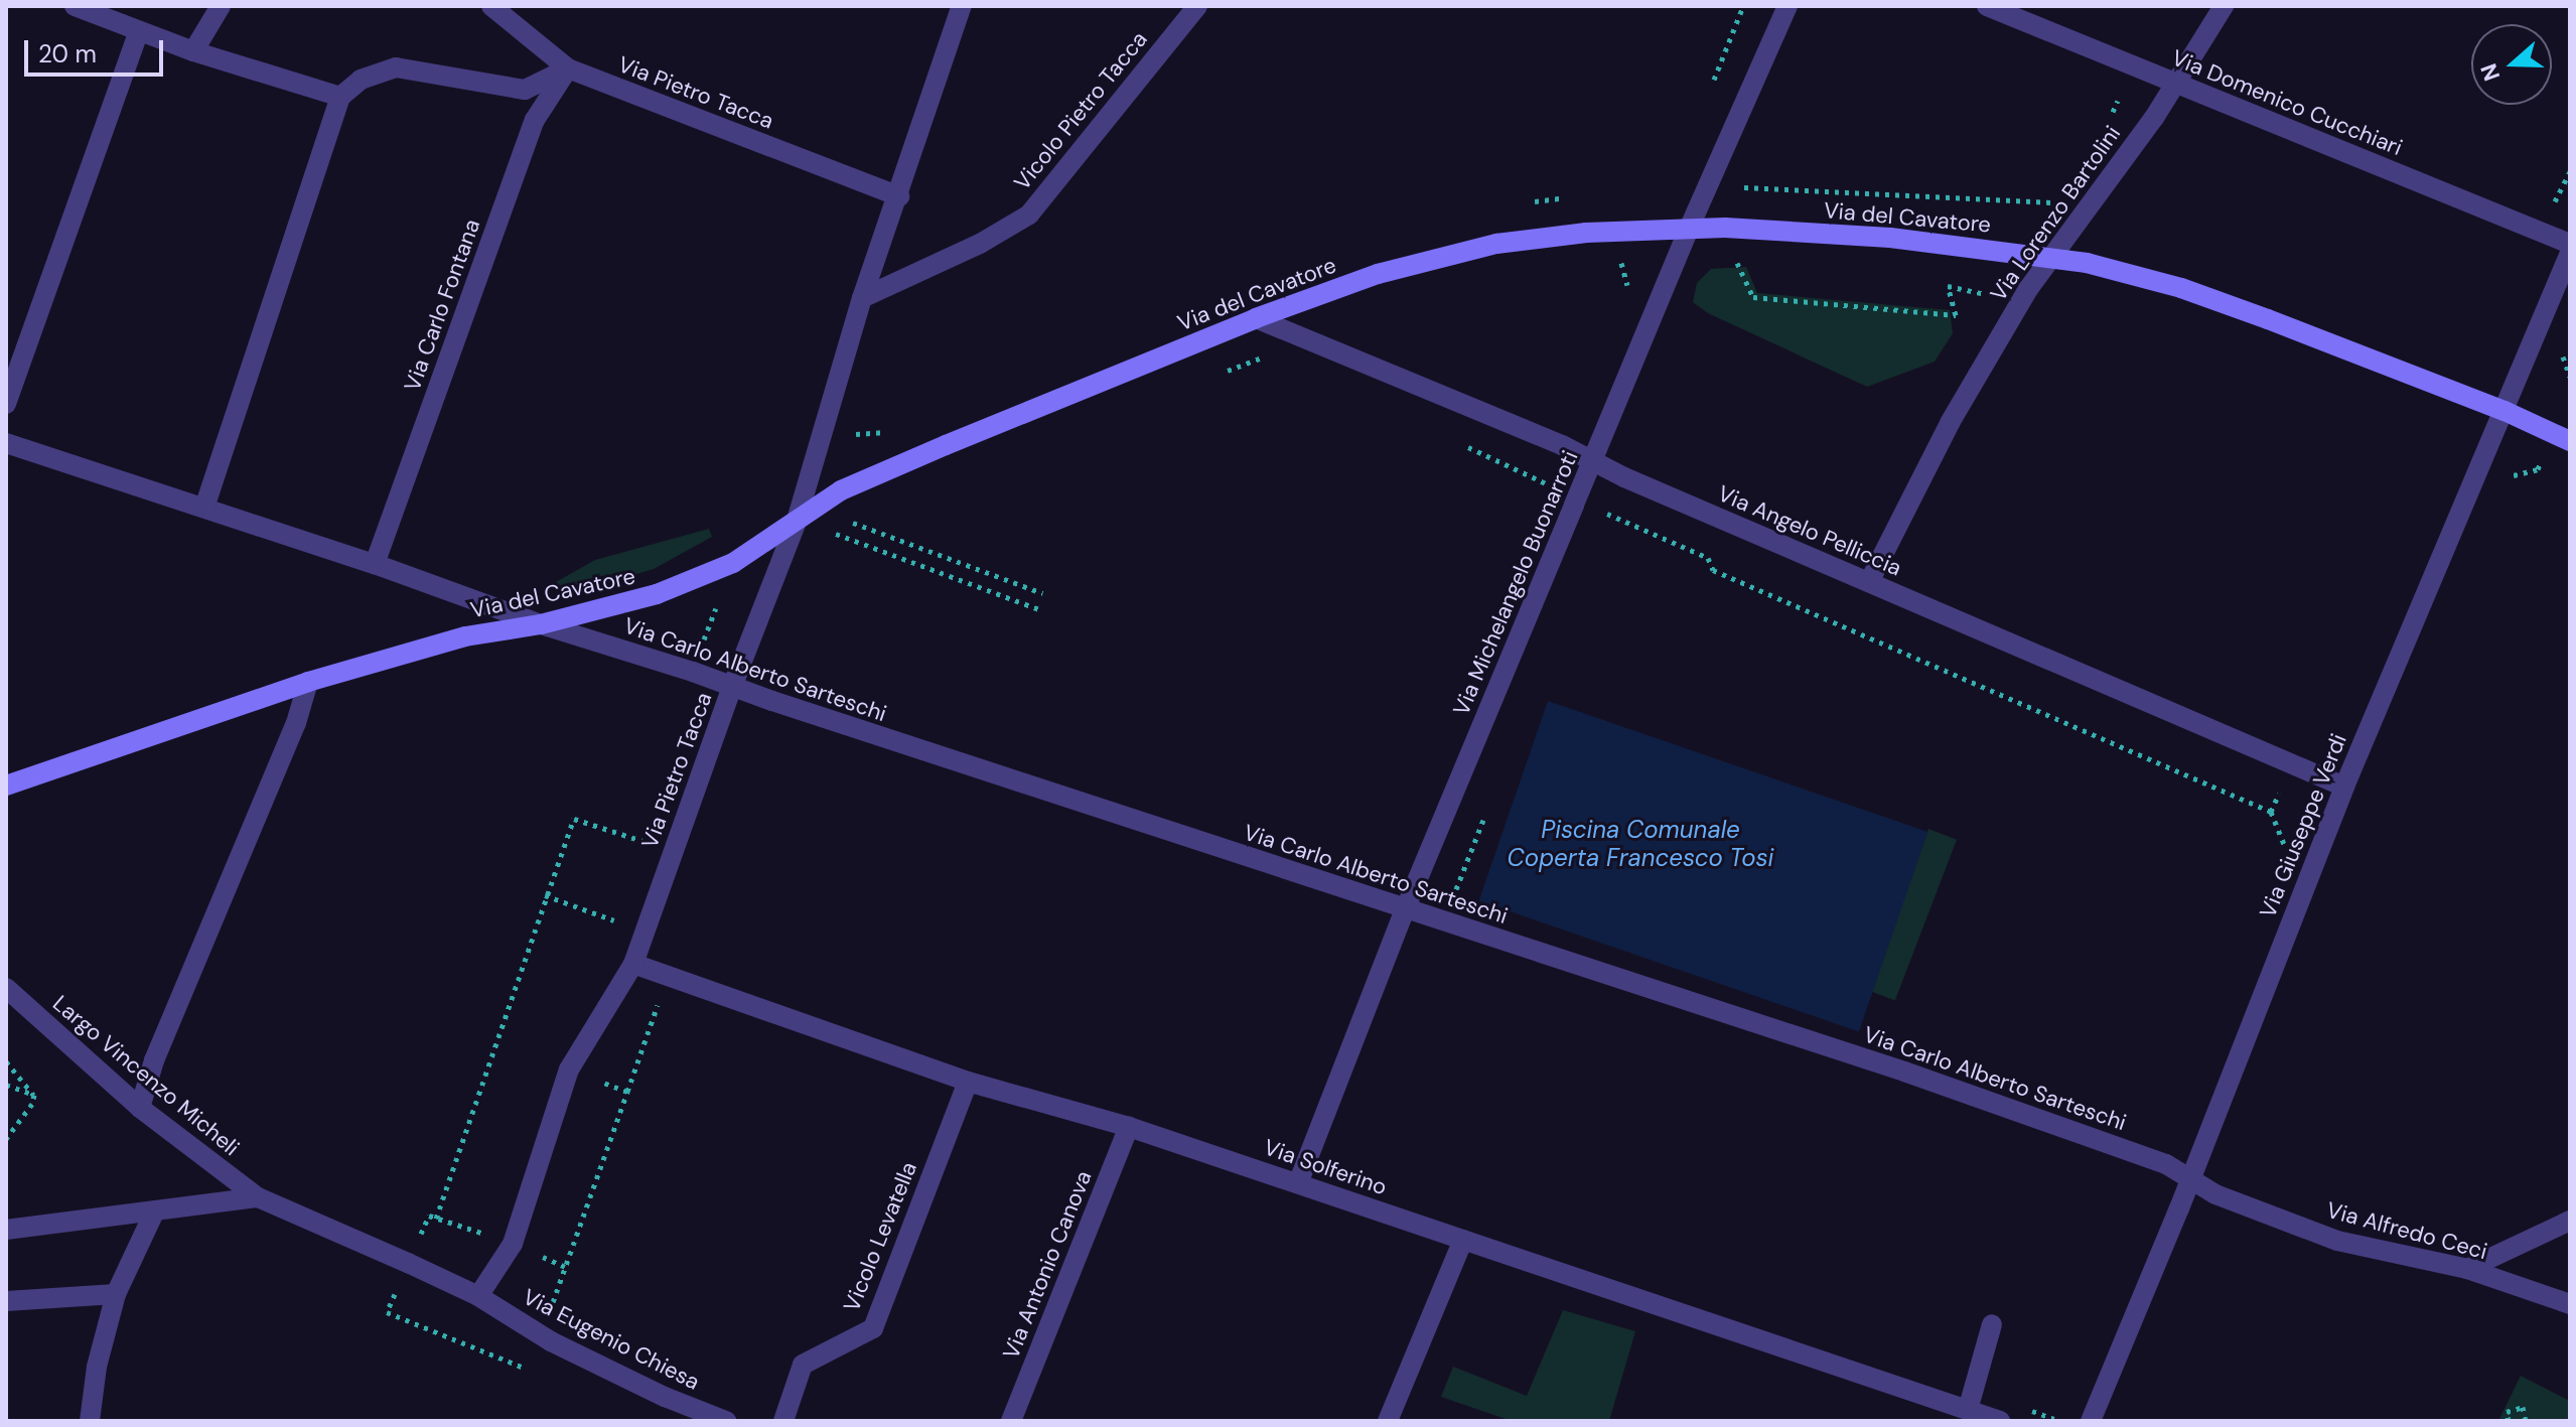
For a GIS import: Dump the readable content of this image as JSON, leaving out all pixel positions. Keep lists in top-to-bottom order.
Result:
{
  "streets": {
    "main road": ["Via del Cavatore"],
    "street": [
      "Via Pietro Tacca",
      "Via Domenico Cucchiari",
      "Vicolo Pietro Tacca",
      "Via Lorenzo Bartolini",
      "Via Carlo Fontana",
      "Via Angelo Pelliccia",
      "Via Michelangelo Buonarroti",
      "Via Carlo Alberto Sarteschi",
      "Via Giuseppe Verdi",
      "Largo Vincenzo Micheli",
      "Via Solferino",
      "Via Alfredo Ceci",
      "Vicolo Levatella",
      "Via Antonio Canova",
      "Via Eugenio Chiesa"
    ]
  },
  "crossings": [
    ["Via Pietro Tacca", "Vicolo Pietro Tacca"],
    ["Via Pietro Tacca", "Via del Cavatore"],
    ["Via Pietro Tacca", "Via Carlo Fontana"],
    ["Via Pietro Tacca", "Via Carlo Alberto Sarteschi"],
    ["Via Pietro Tacca", "Largo Vincenzo Micheli"],
    ["Via Pietro Tacca", "Via Solferino"],
    ["Via Pietro Tacca", "Via Eugenio Chiesa"],
    ["Via Domenico Cucchiari", "Via Lorenzo Bartolini"],
    ["Via Lorenzo Bartolini", "Via del Cavatore"],
    ["Via Lorenzo Bartolini", "Via Angelo Pelliccia"],
    ["Via del Cavatore", "Via Angelo Pelliccia"],
    ["Via del Cavatore", "Via Michelangelo Buonarroti"],
    ["Via del Cavatore", "Via Carlo Alberto Sarteschi"],
    ["Via del Cavatore", "Via Giuseppe Verdi"],
    ["Via Angelo Pelliccia", "Via Michelangelo Buonarroti"],
    ["Via Angelo Pelliccia", "Via Giuseppe Verdi"],
    ["Via Michelangelo Buonarroti", "Via Carlo Alberto Sarteschi"],
    ["Via Michelangelo Buonarroti", "Via Solferino"],
    ["Via Carlo Alberto Sarteschi", "Via Giuseppe Verdi"],
    ["Via Carlo Alberto Sarteschi", "Via Alfredo Ceci"],
    ["Via Giuseppe Verdi", "Via Alfredo Ceci"],
    ["Largo Vincenzo Micheli", "Via Eugenio Chiesa"],
    ["Via Solferino", "Vicolo Levatella"],
    ["Via Solferino", "Via Antonio Canova"]
  ],
  "water": ["Piscina Comunale Coperta Francesco Tosi"],
  "scale_bar": "20 m",
  "north": "left"
}
